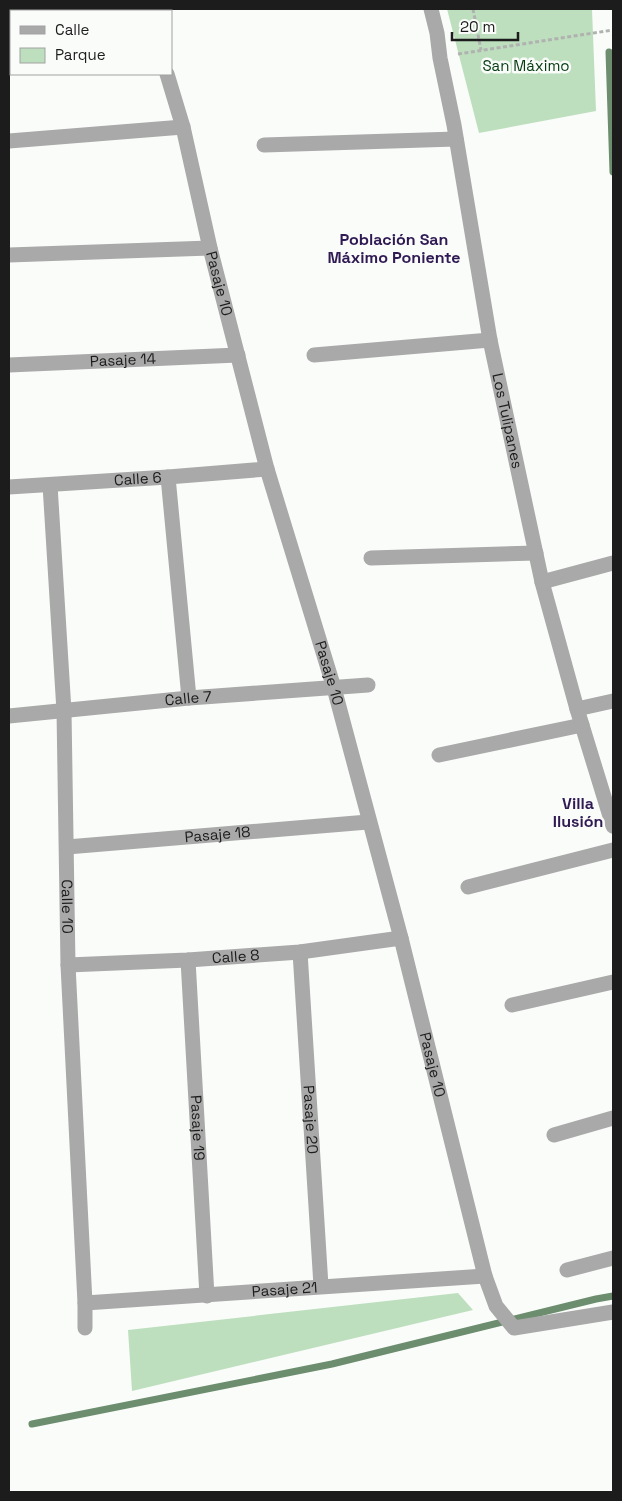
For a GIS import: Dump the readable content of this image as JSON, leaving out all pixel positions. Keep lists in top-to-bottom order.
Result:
{
  "streets": {
    "street": [
      "Pasaje 10",
      "Pasaje 14",
      "Los Tulipanes",
      "Calle 6",
      "Calle 7",
      "Pasaje 18",
      "Calle 10",
      "Calle 8",
      "Pasaje 20",
      "Pasaje 19",
      "Pasaje 21"
    ]
  },
  "crossings": [
    ["Pasaje 10", "Pasaje 14"],
    ["Pasaje 10", "Calle 6"],
    ["Pasaje 10", "Calle 7"],
    ["Pasaje 10", "Pasaje 18"],
    ["Pasaje 10", "Calle 8"],
    ["Pasaje 10", "Pasaje 21"],
    ["Calle 6", "Calle 10"],
    ["Calle 7", "Calle 10"],
    ["Pasaje 18", "Calle 10"],
    ["Calle 10", "Calle 8"],
    ["Calle 10", "Pasaje 21"],
    ["Calle 8", "Pasaje 20"],
    ["Calle 8", "Pasaje 19"],
    ["Pasaje 20", "Pasaje 21"],
    ["Pasaje 19", "Pasaje 21"]
  ],
  "districts": ["Población San Máximo Poniente", "Villa Ilusión"],
  "parks": ["San Máximo"],
  "legend": ["Calle", "Parque"],
  "scale_bar": "20 m"
}
